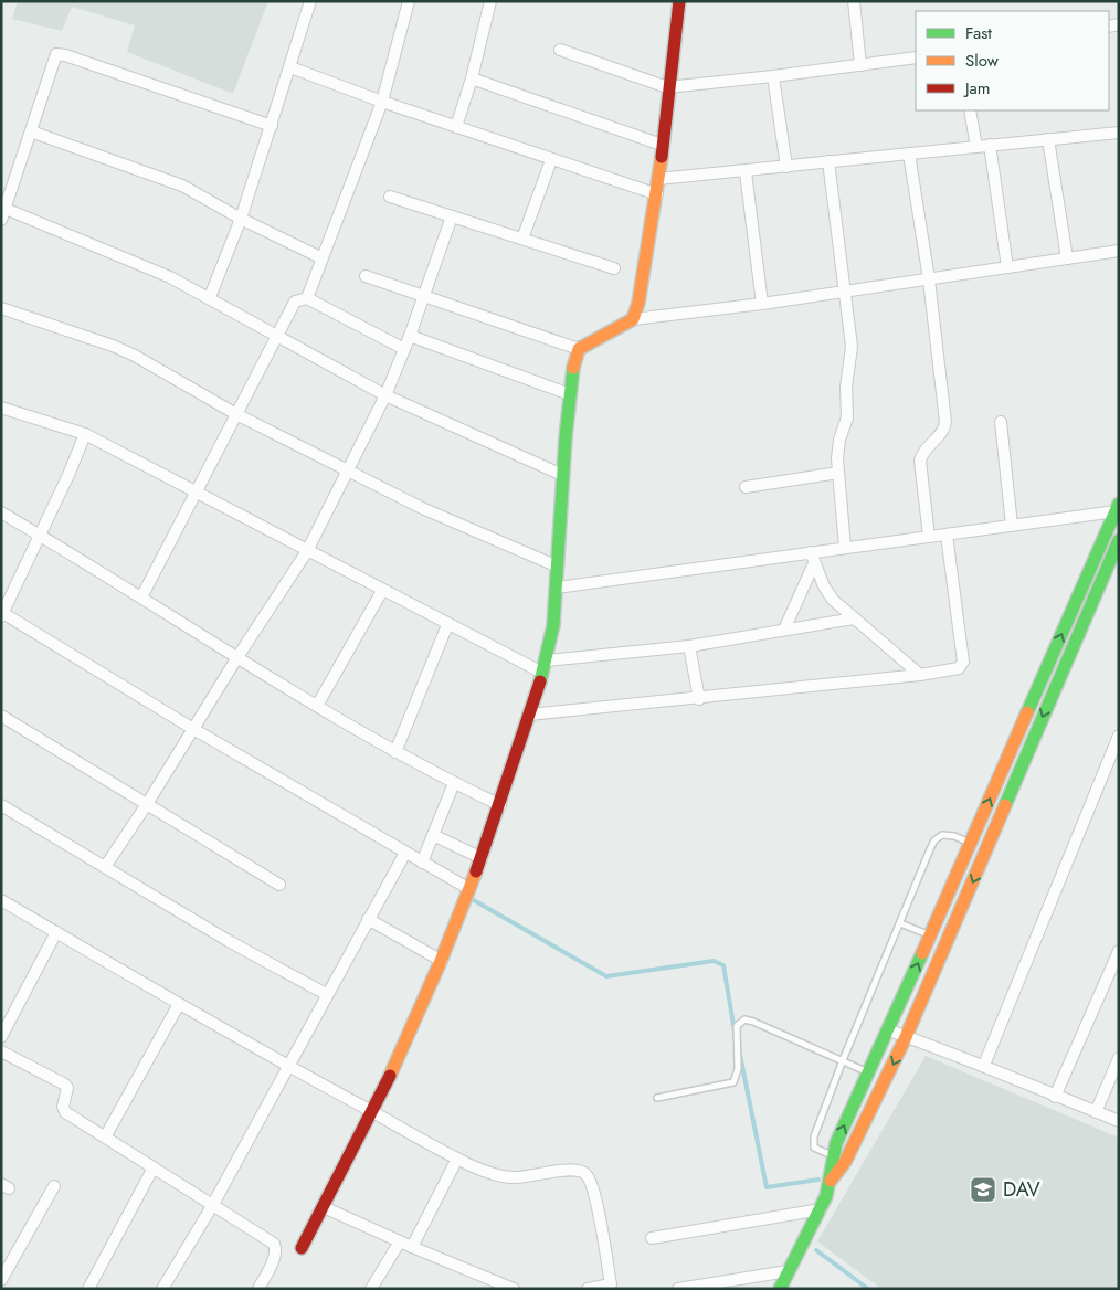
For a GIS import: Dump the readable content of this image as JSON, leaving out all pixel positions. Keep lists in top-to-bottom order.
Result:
{
  "places": {
    "school or university": ["DAV"]
  },
  "legend": ["Fast", "Slow", "Jam"]
}
